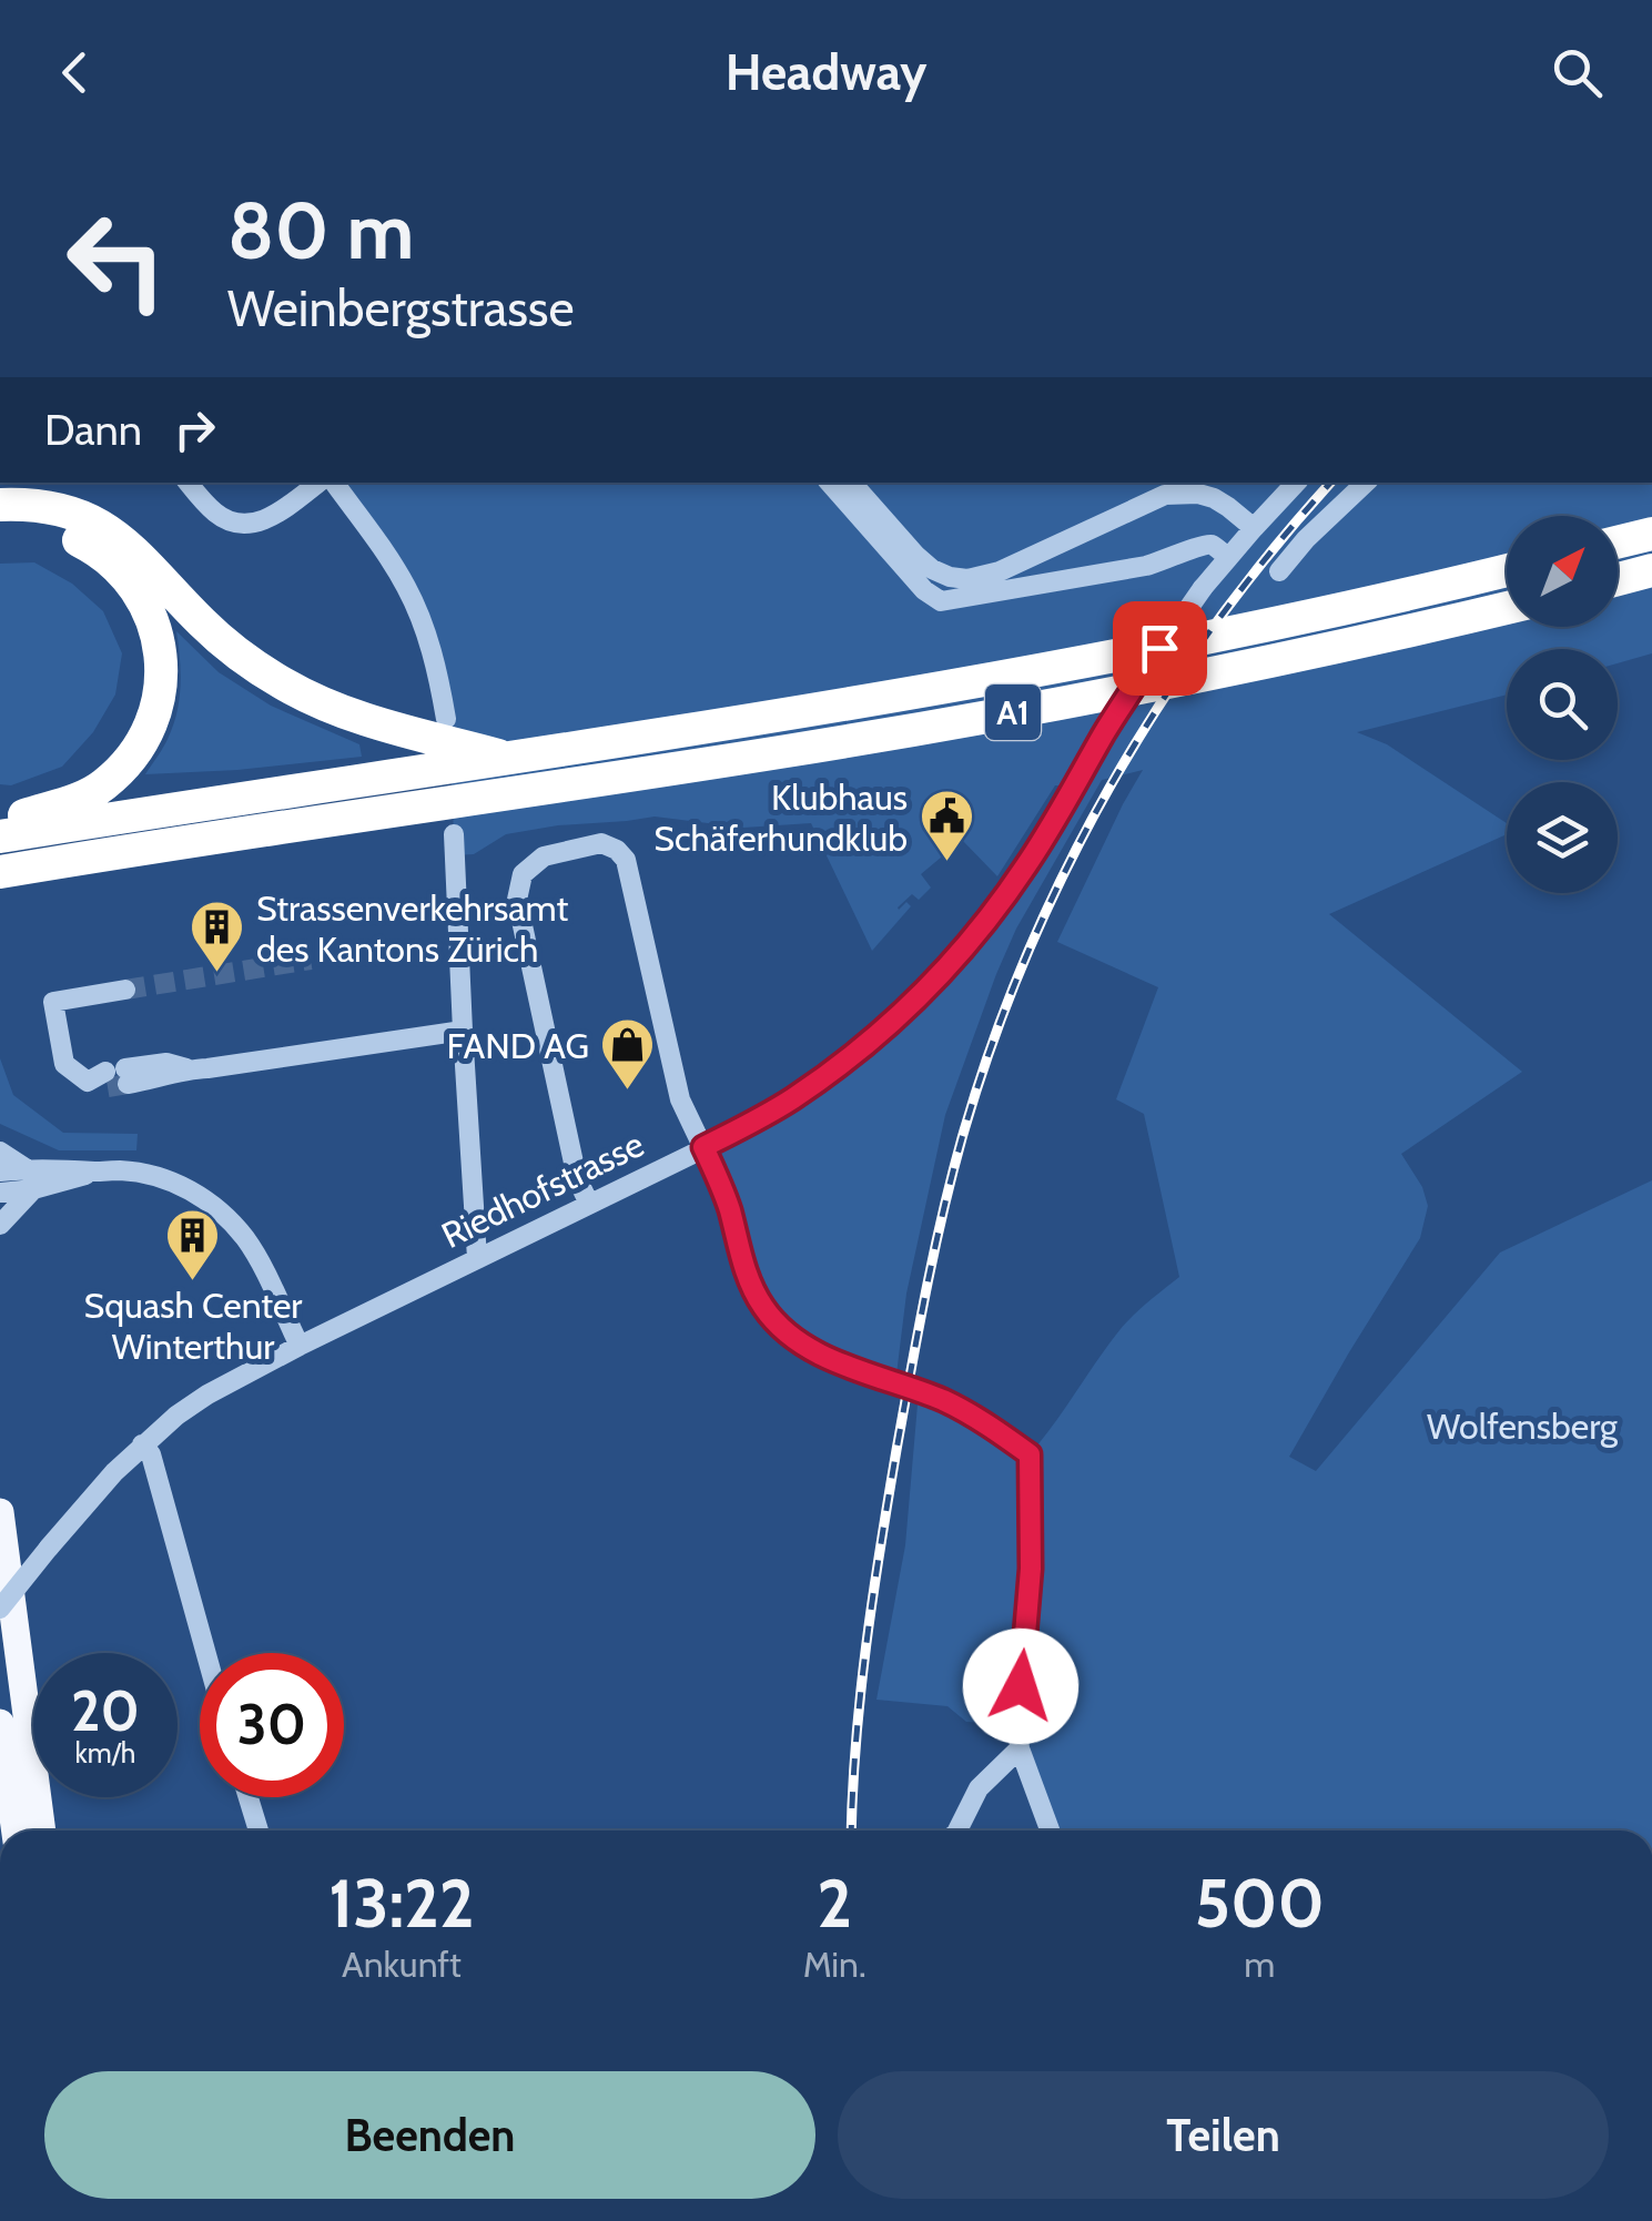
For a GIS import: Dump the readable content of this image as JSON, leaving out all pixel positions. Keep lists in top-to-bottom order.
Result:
{
  "streets": {
    "highway": ["A1"],
    "street": ["Riedhofstrasse"]
  },
  "parks": ["Wolfensberg"],
  "places": {
    "public building": ["Klubhaus Schäferhundklub"],
    "building": ["Strassenverkehrsamt des Kantons Zürich", "Squash Center Winterthur"],
    "shop": ["FAND AG"]
  },
  "north": "top right",
  "page": {
    "header": "Headway",
    "turn": ["80 m", "Weinbergstrasse"],
    "then": "Dann",
    "speed": "20 km/h",
    "limit": "30",
    "eta": [
      "13:22",
      "Ankunft",
      "2",
      "Min.",
      "500",
      "m"
    ],
    "buttons": ["Beenden", "Teilen"]
  }
}
